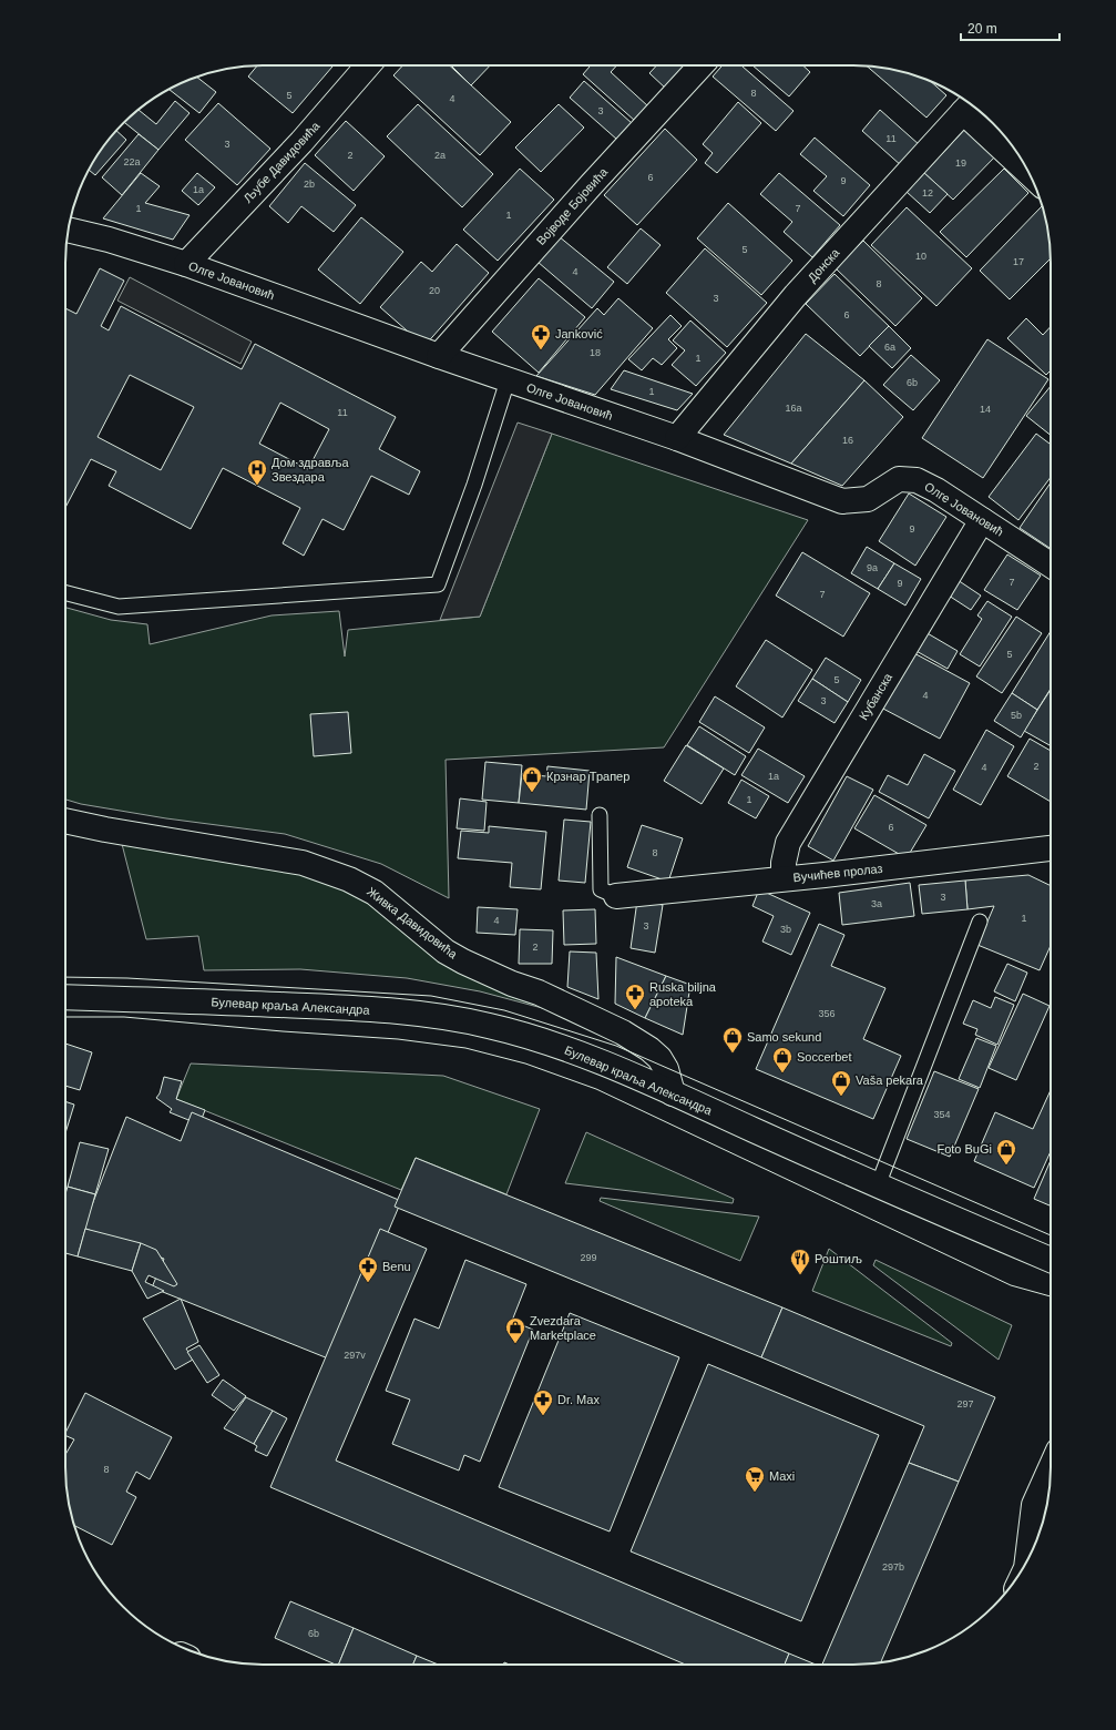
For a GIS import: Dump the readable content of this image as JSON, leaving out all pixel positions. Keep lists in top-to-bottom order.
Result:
{
  "streets": {
    "street": [
      "Љубе Давидовића",
      "Војводе Бојовића",
      "Донска",
      "Олге Јовановић",
      "Кубанска",
      "Вучићев пролаз",
      "Живка Давидовића",
      "Булевар краља Александра"
    ]
  },
  "crossings": [
    ["Љубе Давидовића", "Олге Јовановић"],
    ["Војводе Бојовића", "Олге Јовановић"],
    ["Донска", "Олге Јовановић"],
    ["Олге Јовановић", "Кубанска"],
    ["Кубанска", "Вучићев пролаз"],
    ["Живка Давидовића", "Булевар краља Александра"]
  ],
  "places": {
    "pharmacy": [
      "Janković",
      "Ruska biljna apoteka",
      "Benu",
      "Dr. Max"
    ],
    "hospital": ["Дом здравља Звездара"],
    "shop": [
      "Крзнар Трапер",
      "Samo sekund",
      "Soccerbet",
      "Vaša pekara",
      "Foto BuGi",
      "Zvezdara Marketplace"
    ],
    "restaurant": ["Роштиљ"],
    "supermarket": ["Maxi"]
  },
  "house_numbers": [
    "8",
    "5",
    "4",
    "3",
    "11",
    "3",
    "2",
    "2a",
    "22a",
    "19",
    "6",
    "9",
    "2b",
    "1a",
    "12",
    "1",
    "7",
    "1",
    "5",
    "10",
    "17",
    "4",
    "8",
    "20",
    "3",
    "6",
    "6a",
    "18",
    "1",
    "6b",
    "1",
    "16a",
    "14",
    "11",
    "16",
    "9",
    "9a",
    "7",
    "9",
    "7",
    "5",
    "5",
    "4",
    "3",
    "5b",
    "2",
    "4",
    "1a",
    "1",
    "6",
    "8",
    "3",
    "3a",
    "1",
    "4",
    "3",
    "3b",
    "2",
    "356",
    "354",
    "299",
    "297v",
    "297",
    "8",
    "297b",
    "6b"
  ],
  "scale_bar": "20 m"
}
